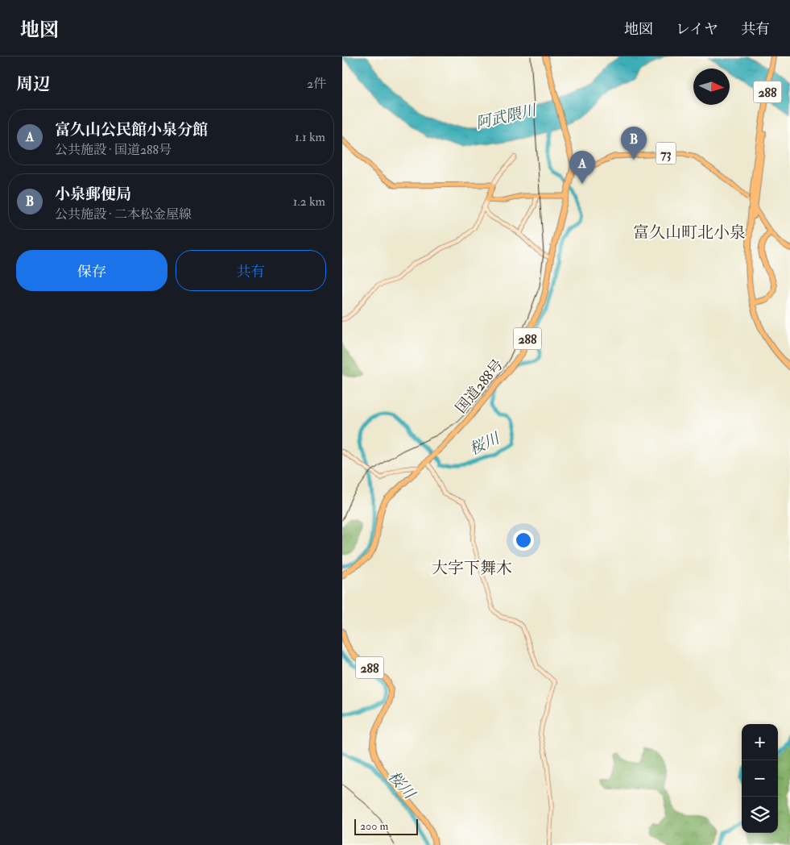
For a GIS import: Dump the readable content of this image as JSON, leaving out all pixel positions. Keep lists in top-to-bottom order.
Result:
{
  "streets": {
    "highway": ["288", "国道288号"],
    "main road": ["73"]
  },
  "crossings": [
    ["73", "国道288号"]
  ],
  "districts": ["富久山町北小泉", "大字下舞木"],
  "water": ["阿武隈川", "桜川"],
  "scale_bar": "200 m",
  "north": "right",
  "page": {
    "header": "地図",
    "nav": ["地図", "レイヤ", "共有"],
    "heading": ["周辺", "2件"],
    "list": [
      {
        "mark": "A",
        "name": "富久山公民館小泉分館",
        "note": "公共施設 · 国道288号",
        "value": "1.1 km"
      },
      {
        "mark": "B",
        "name": "小泉郵便局",
        "note": "公共施設 · 二本松金屋線",
        "value": "1.2 km"
      }
    ],
    "pins": ["B", "A"],
    "buttons": ["保存", "共有"],
    "map_buttons": ["+", "−"],
    "scale": "200 m"
  }
}
